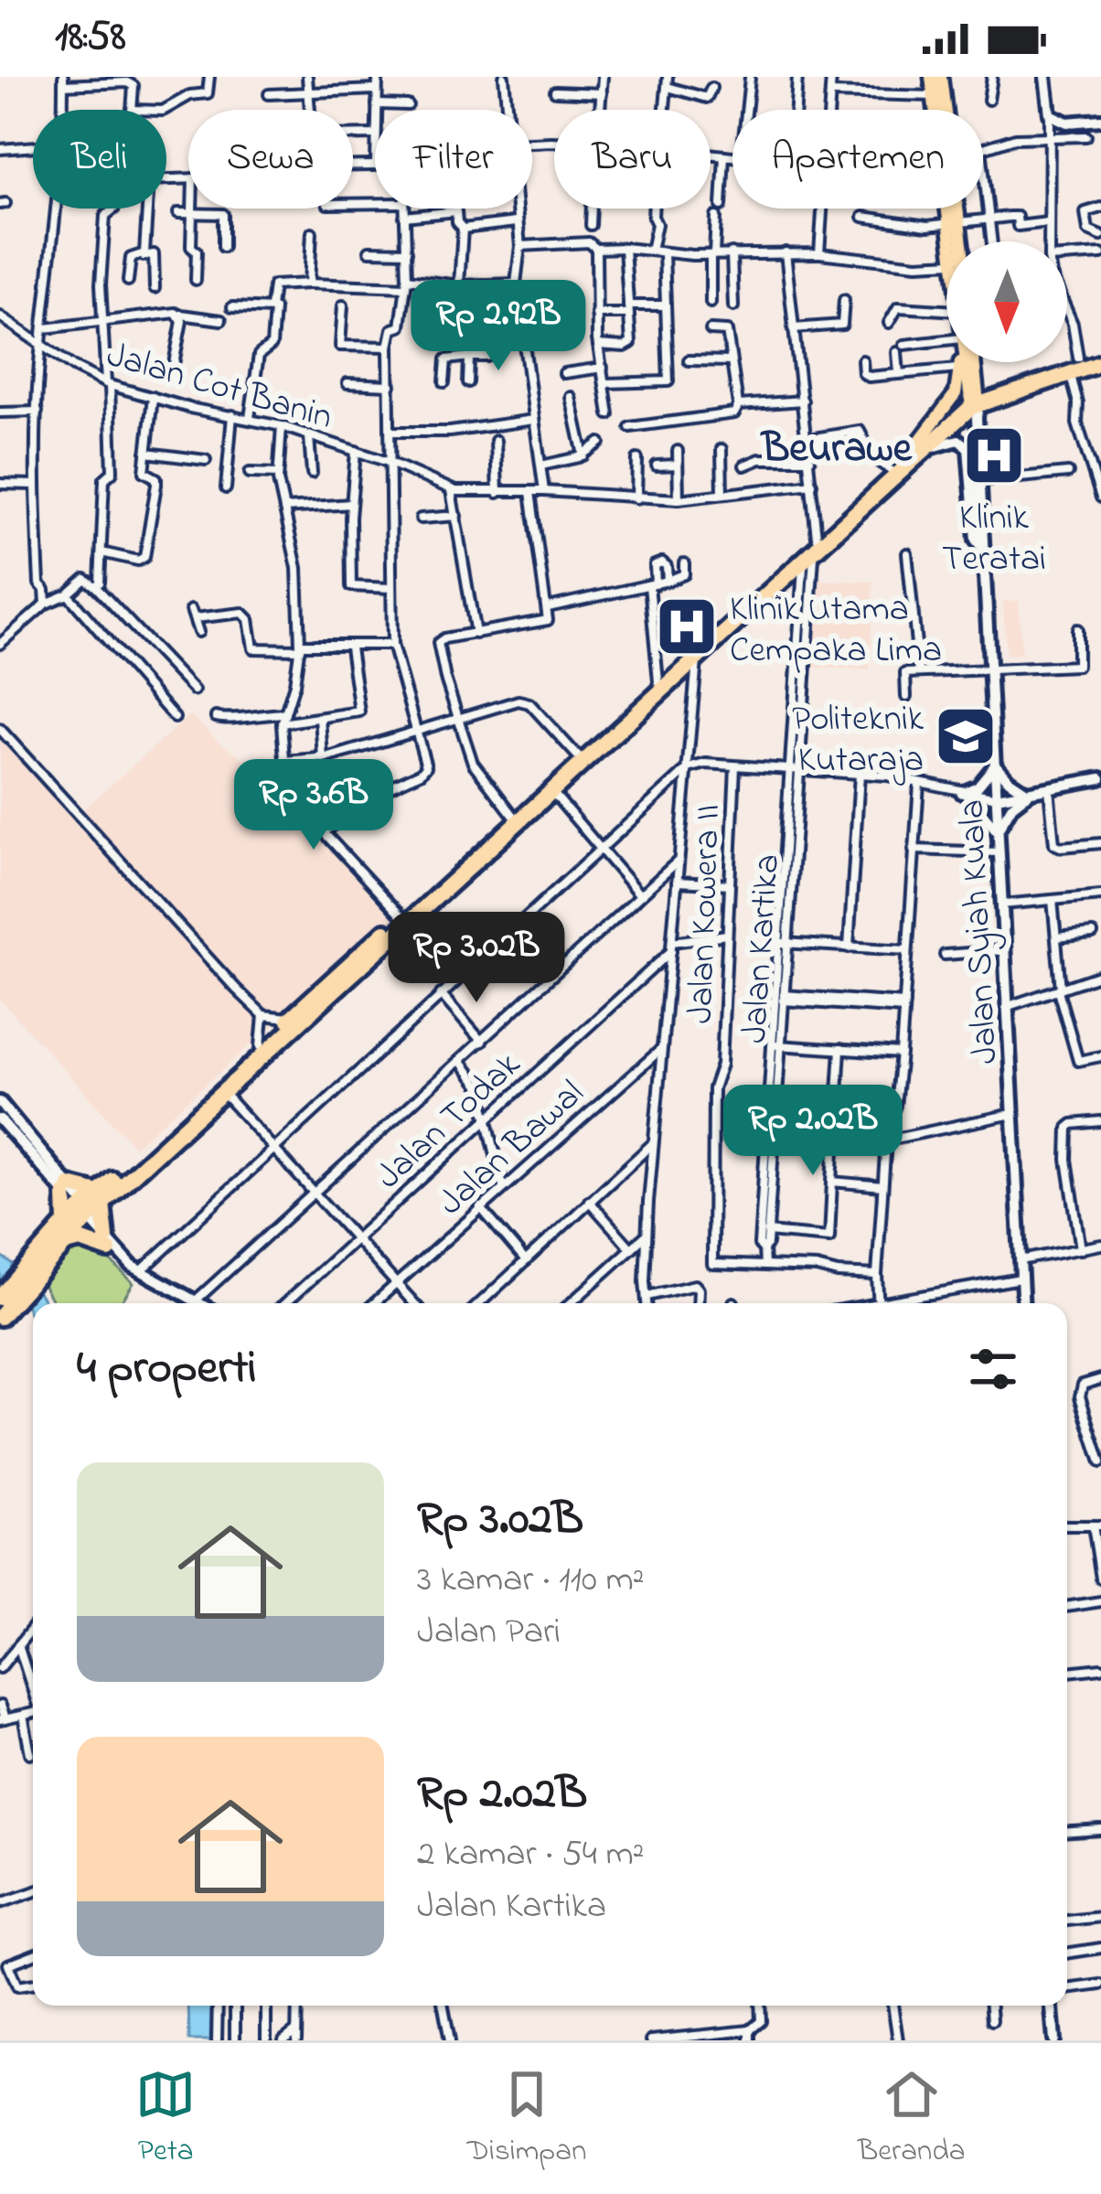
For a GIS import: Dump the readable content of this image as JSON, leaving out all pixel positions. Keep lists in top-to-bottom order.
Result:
{
  "streets": {
    "street": [
      "Jalan Cot Banin",
      "Jalan Kowera II",
      "Jalan Syiah Kuala",
      "Jalan Kartika",
      "Jalan Todak",
      "Jalan Bawal"
    ]
  },
  "districts": ["Beurawe"],
  "places": {
    "hospital": ["Klinik Teratai", "Klinik Utama Cempaka Lima"],
    "school or university": ["Politeknik Kutaraja"]
  },
  "north": "bottom",
  "page": {
    "status": "18:58",
    "chip": [
      "Beli",
      "Sewa",
      "Filter",
      "Baru",
      "Apartemen"
    ],
    "price": [
      "Rp 2.92B",
      "Rp 3.6B",
      "Rp 3.02B",
      "Rp 2.02B"
    ],
    "heading": "4 properti",
    "list": [
      {
        "name": "Rp 3.02B",
        "note": "3 kamar · 110 m² · Jalan Pari"
      },
      {
        "name": "Rp 2.02B",
        "note": "2 kamar · 54 m² · Jalan Kartika"
      }
    ],
    "tabs": ["Peta", "Disimpan", "Beranda"]
  }
}
